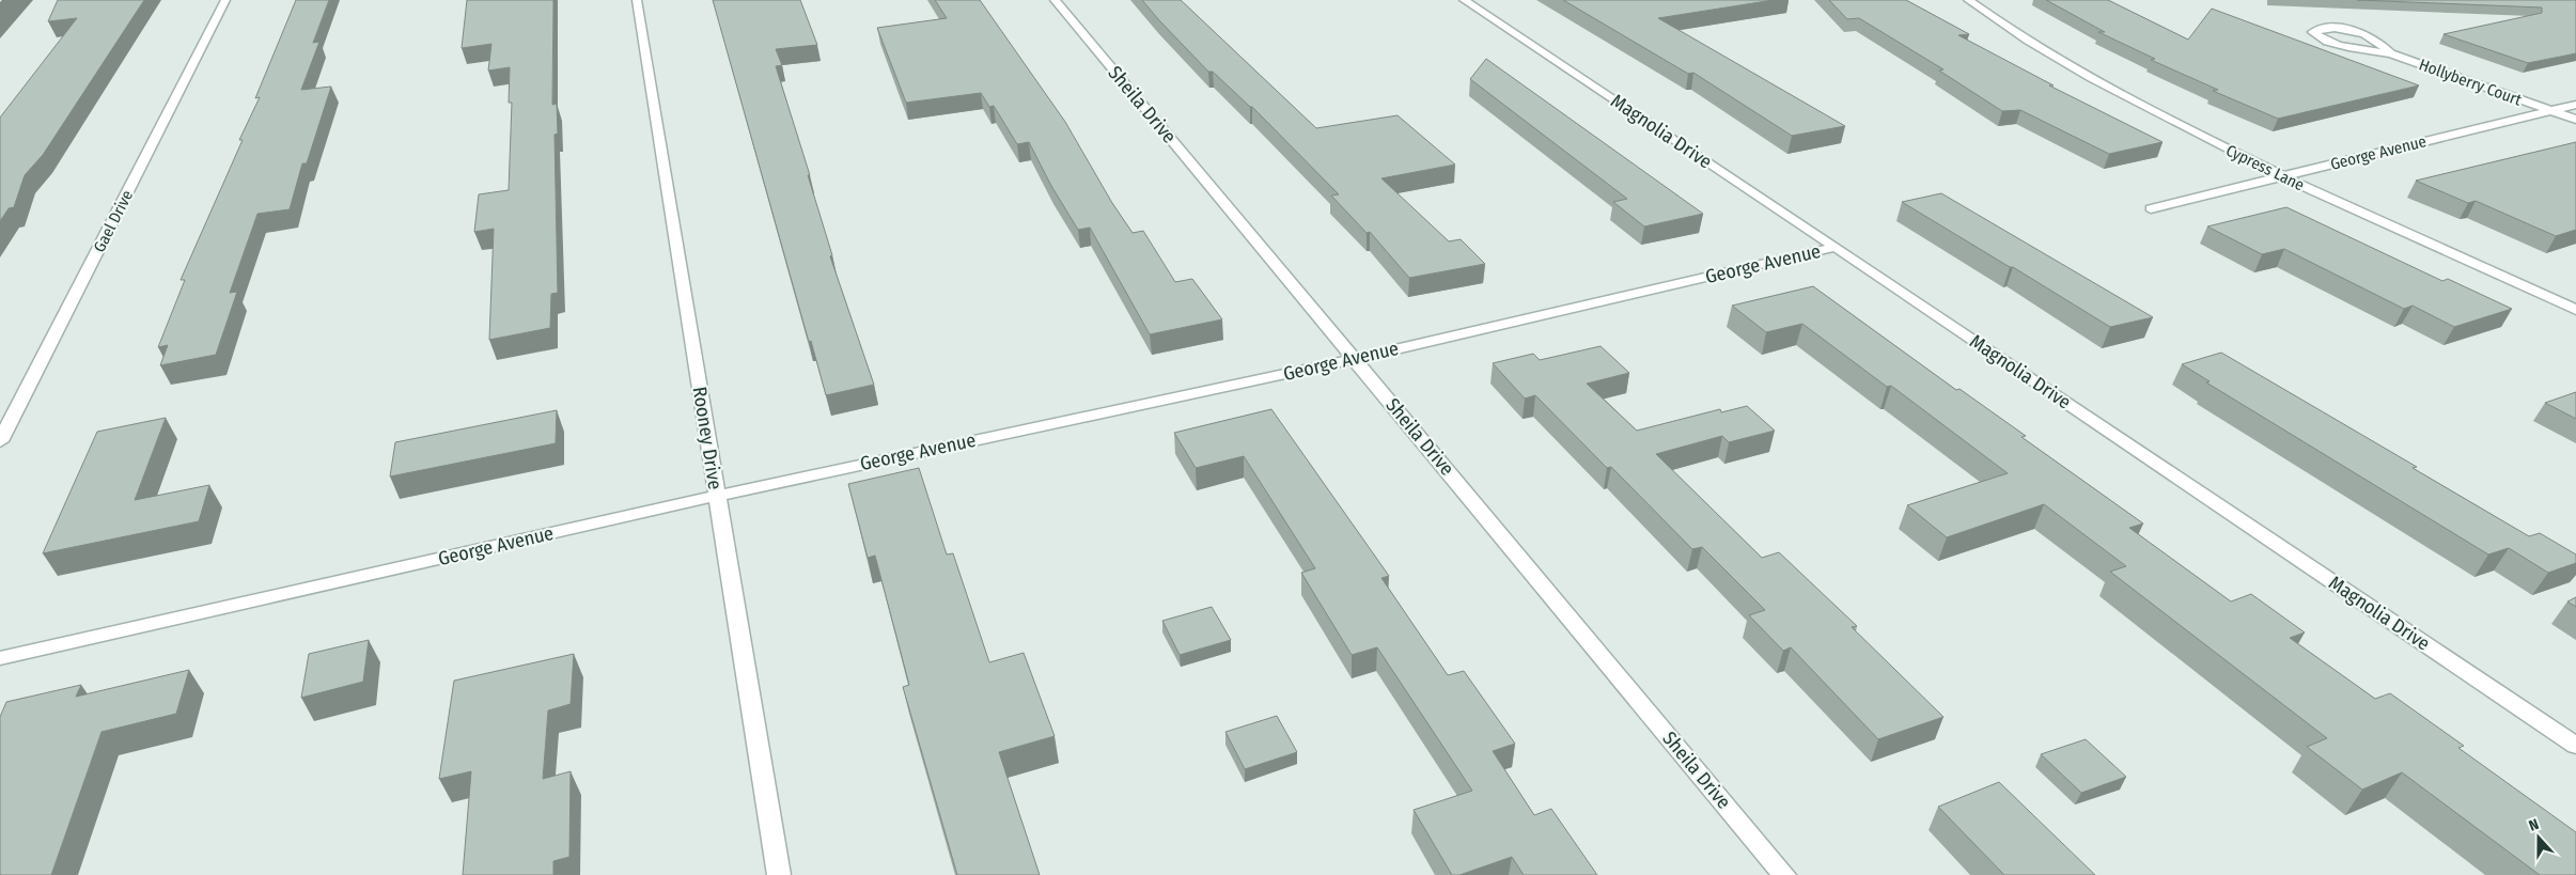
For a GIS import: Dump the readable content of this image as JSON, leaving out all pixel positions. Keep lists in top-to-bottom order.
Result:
{
  "streets": {
    "street": [
      "Hollyberry Court",
      "Sheila Drive",
      "Magnolia Drive",
      "George Avenue",
      "Cypress Lane",
      "Gael Drive",
      "Rooney Drive"
    ]
  },
  "crossings": [
    ["Hollyberry Court", "George Avenue"],
    ["Sheila Drive", "George Avenue"],
    ["Magnolia Drive", "George Avenue"],
    ["George Avenue", "Cypress Lane"],
    ["George Avenue", "Rooney Drive"]
  ],
  "north": "top"
}
